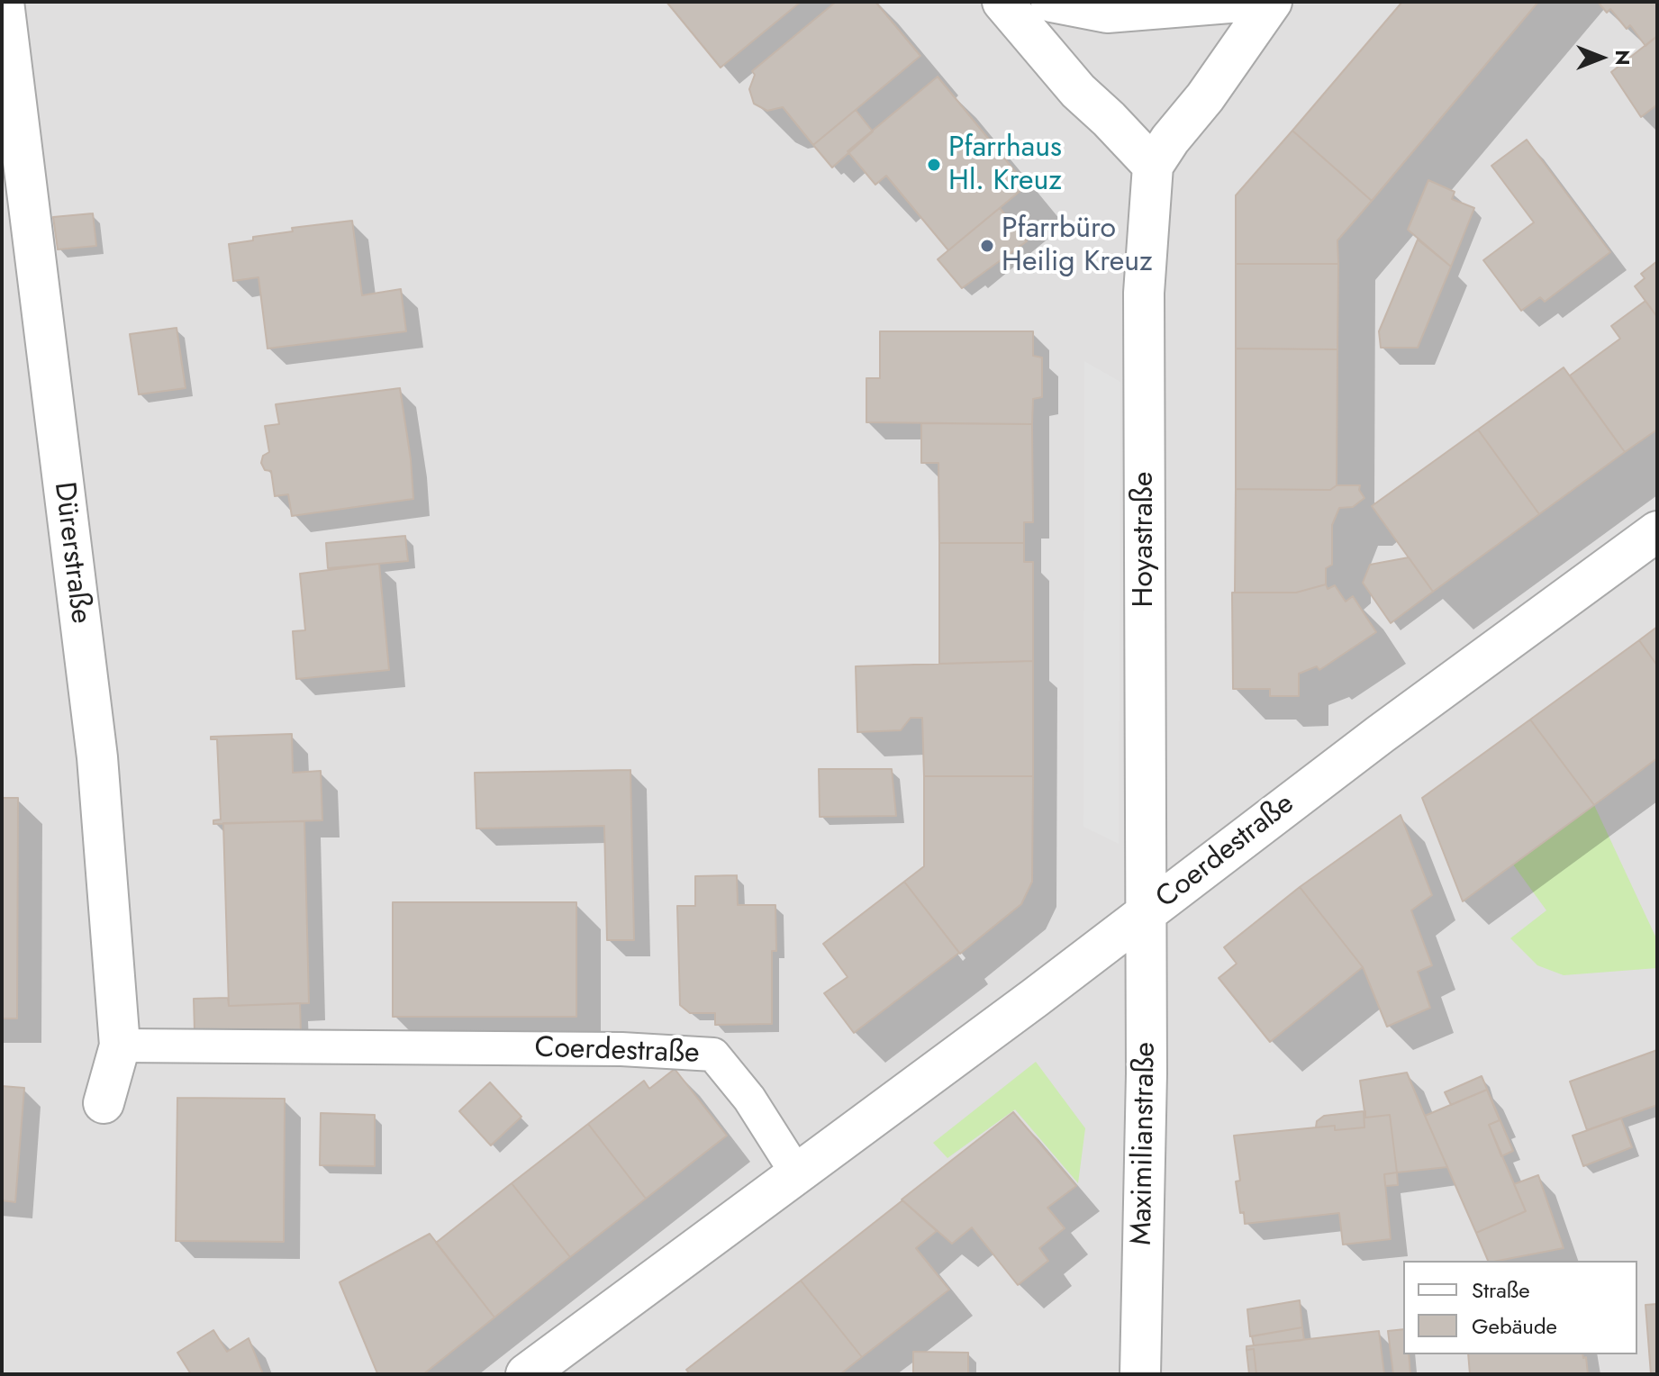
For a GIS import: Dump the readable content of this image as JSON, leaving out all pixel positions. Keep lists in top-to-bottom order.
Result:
{
  "streets": {
    "street": [
      "Hoyastraße",
      "Dürerstraße",
      "Coerdestraße",
      "Maximilianstraße"
    ]
  },
  "crossings": [
    ["Hoyastraße", "Coerdestraße"],
    ["Hoyastraße", "Maximilianstraße"],
    ["Dürerstraße", "Coerdestraße"],
    ["Coerdestraße", "Maximilianstraße"]
  ],
  "places": ["Pfarrhaus Hl. Kreuz", "Pfarrbüro Heilig Kreuz"],
  "legend": ["Straße", "Gebäude"],
  "north": "right"
}
